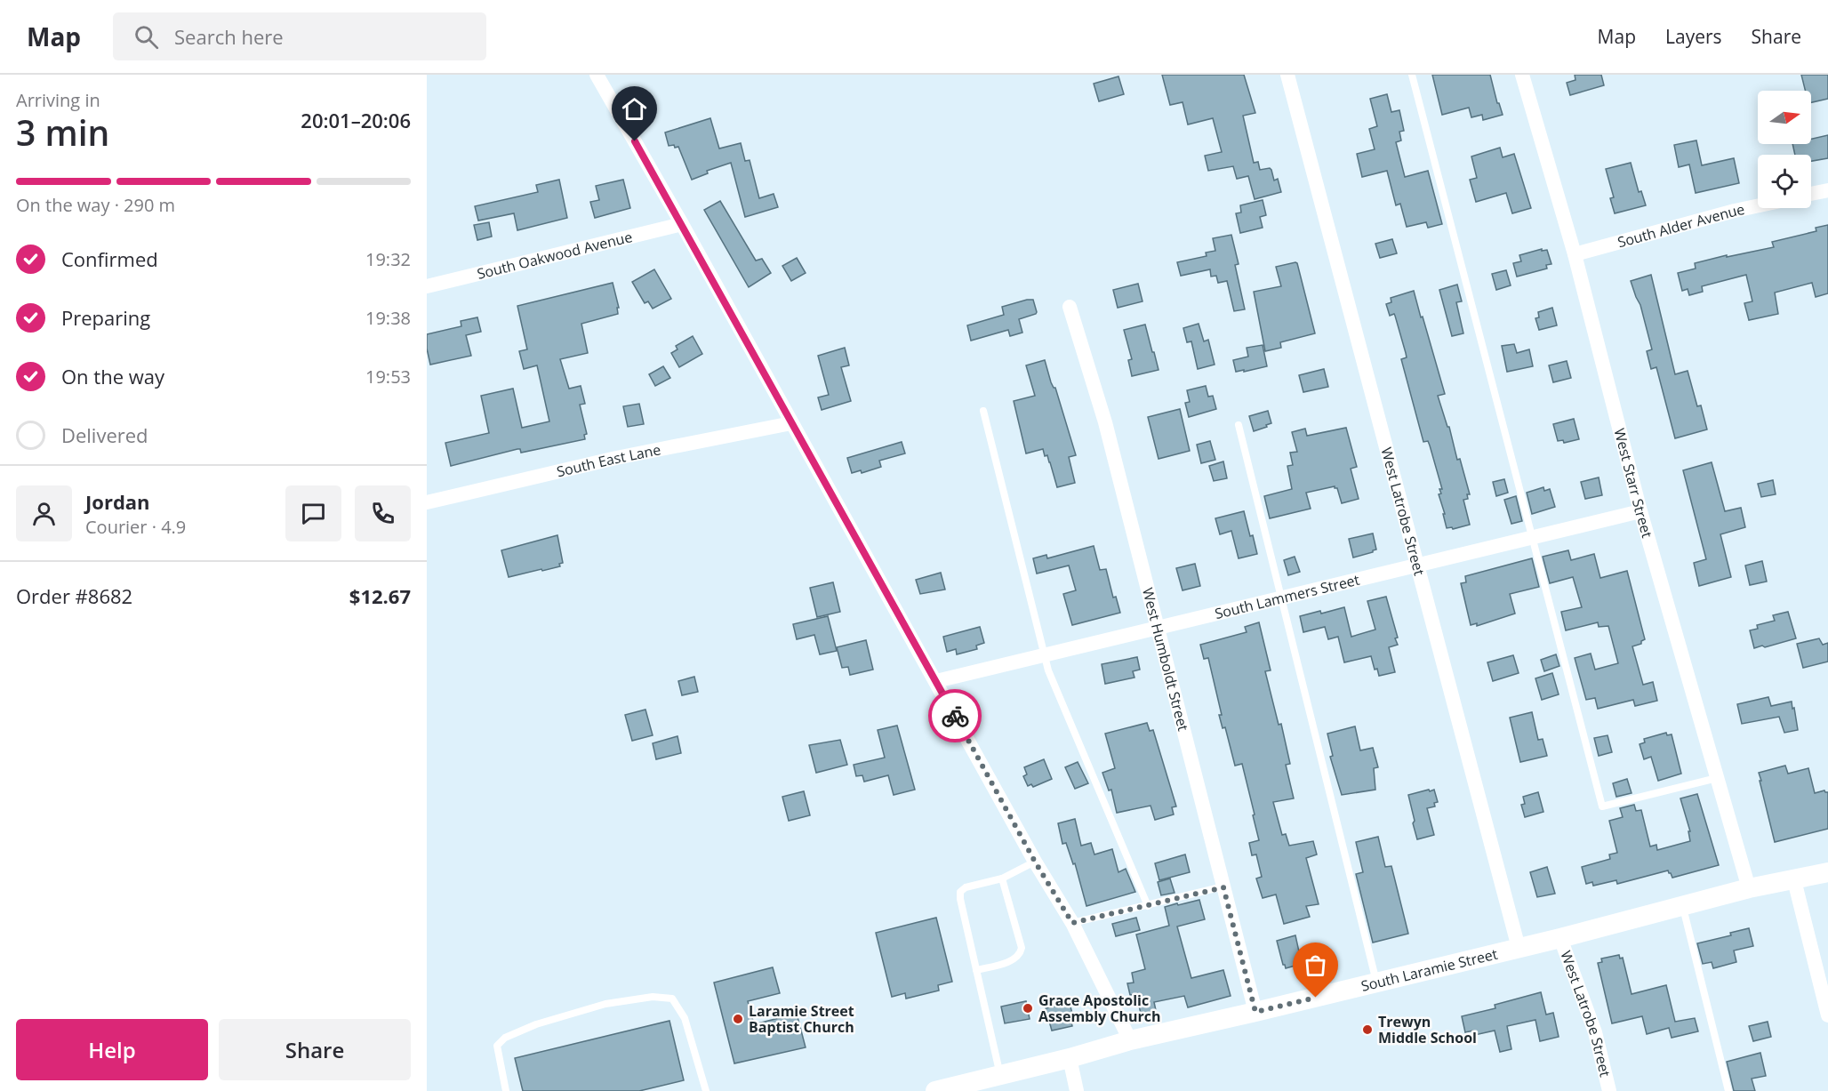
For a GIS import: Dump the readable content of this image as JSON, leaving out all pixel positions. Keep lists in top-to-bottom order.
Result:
{
  "streets": {
    "street": [
      "South Alder Avenue",
      "South Oakwood Avenue",
      "South East Lane",
      "West Starr Street",
      "West Latrobe Street",
      "South Lammers Street",
      "West Humboldt Street",
      "South Laramie Street"
    ]
  },
  "crossings": [
    ["South Alder Avenue", "West Starr Street"],
    ["West Starr Street", "South Lammers Street"],
    ["West Starr Street", "South Laramie Street"],
    ["West Latrobe Street", "South Lammers Street"],
    ["West Latrobe Street", "South Laramie Street"],
    ["South Lammers Street", "West Humboldt Street"],
    ["West Humboldt Street", "South Laramie Street"]
  ],
  "places": ["Grace Apostolic Assembly Church", "Laramie Street Baptist Church", "Trewyn Middle School"],
  "north": "right",
  "page": {
    "header": "Map",
    "search": "Search here",
    "nav": ["Map", "Layers", "Share"],
    "heading": ["3 min", "Arriving in", "20:01–20:06"],
    "panel": [
      "Jordan",
      "Courier · 4.9",
      "Order #8682",
      "$12.67"
    ],
    "bar": "On the way · 290 m",
    "list": [
      ["Confirmed", "19:32"],
      ["Preparing", "19:38"],
      ["On the way", "19:53"],
      "Delivered"
    ],
    "buttons": ["Help", "Share"]
  }
}
